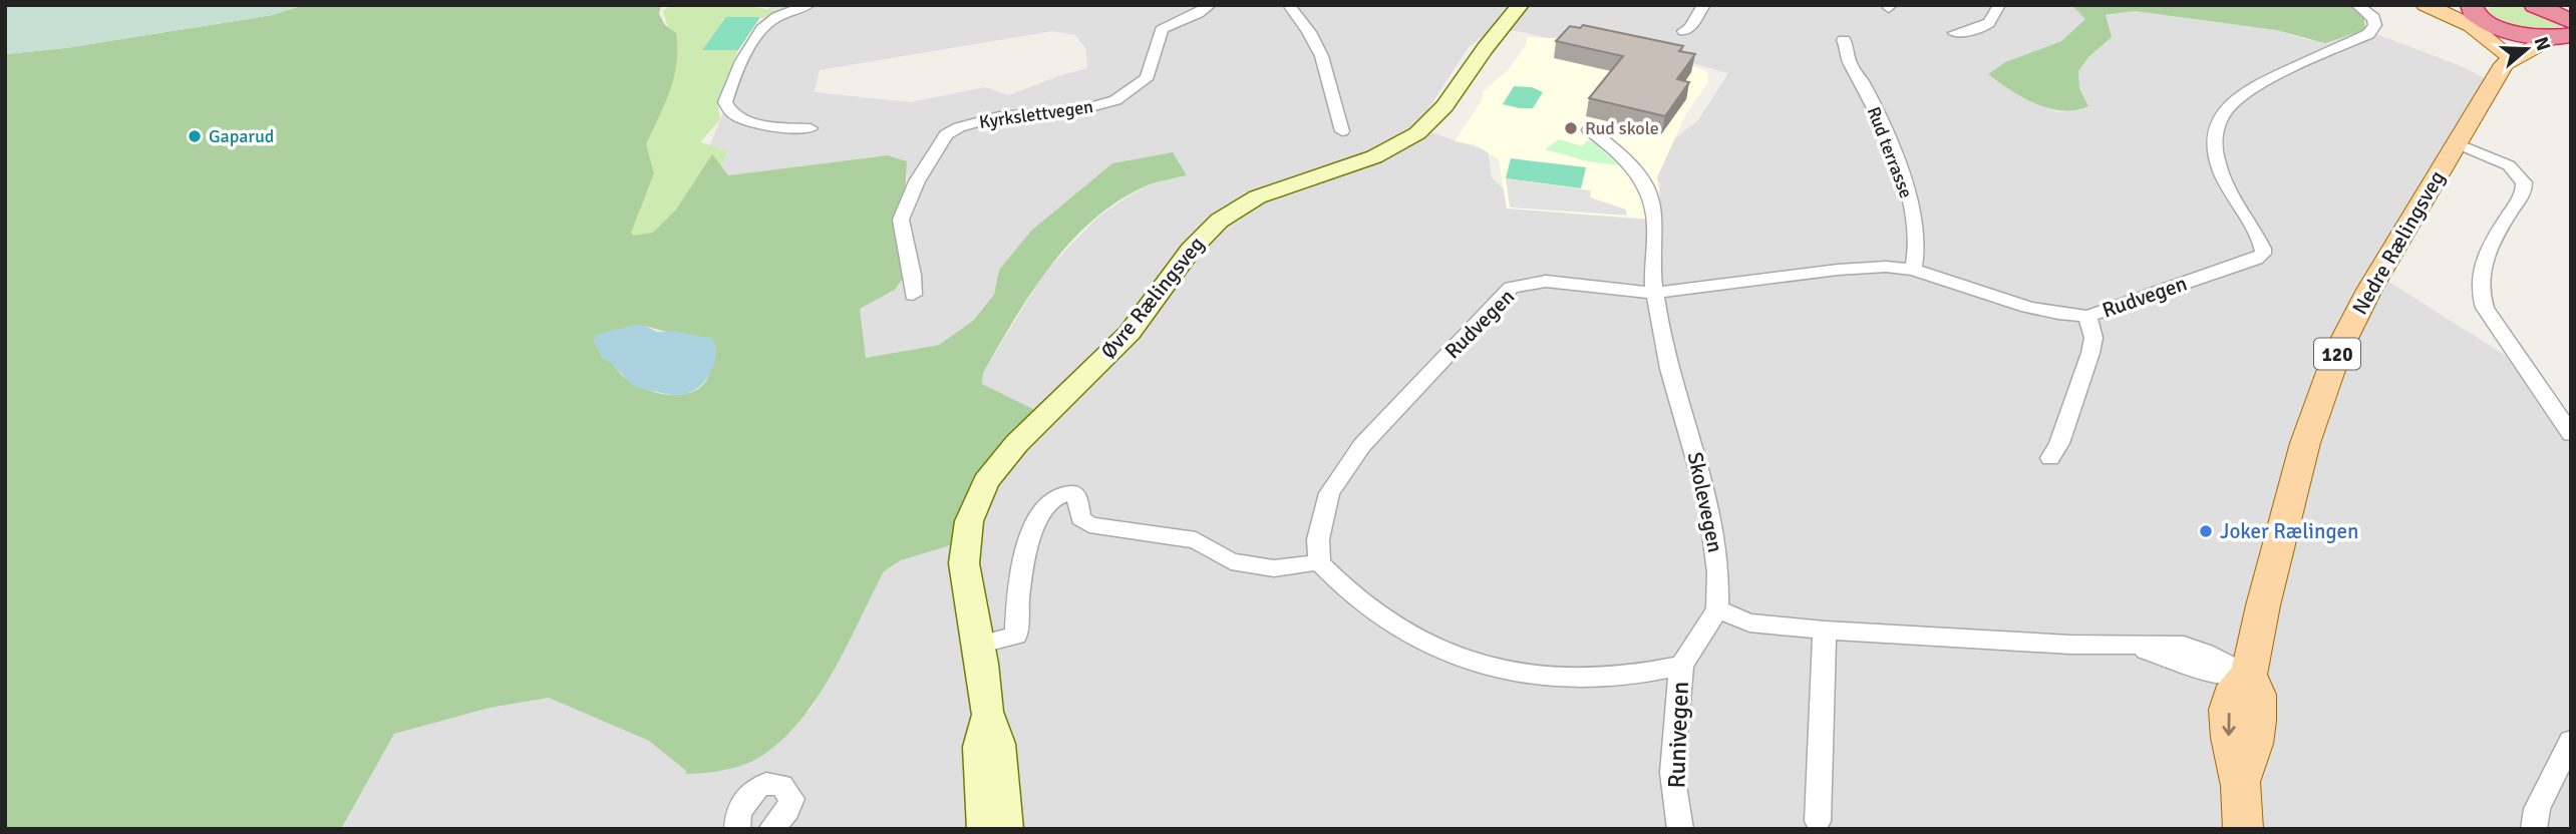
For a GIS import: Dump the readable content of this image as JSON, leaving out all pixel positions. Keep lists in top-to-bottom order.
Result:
{
  "streets": {
    "main road": ["Nedre Rælingsveg", "Øvre Rælingsveg", "120"],
    "street": [
      "Kyrkslettvegen",
      "Rud terrasse",
      "Rudvegen",
      "Skolevegen",
      "Runivegen"
    ]
  },
  "crossings": [
    ["Rud terrasse", "Rudvegen"],
    ["Rudvegen", "Skolevegen"],
    ["Skolevegen", "Runivegen"]
  ],
  "places": ["Rud skole", "Gaparud", "Joker Rælingen"],
  "north": "right"
}
